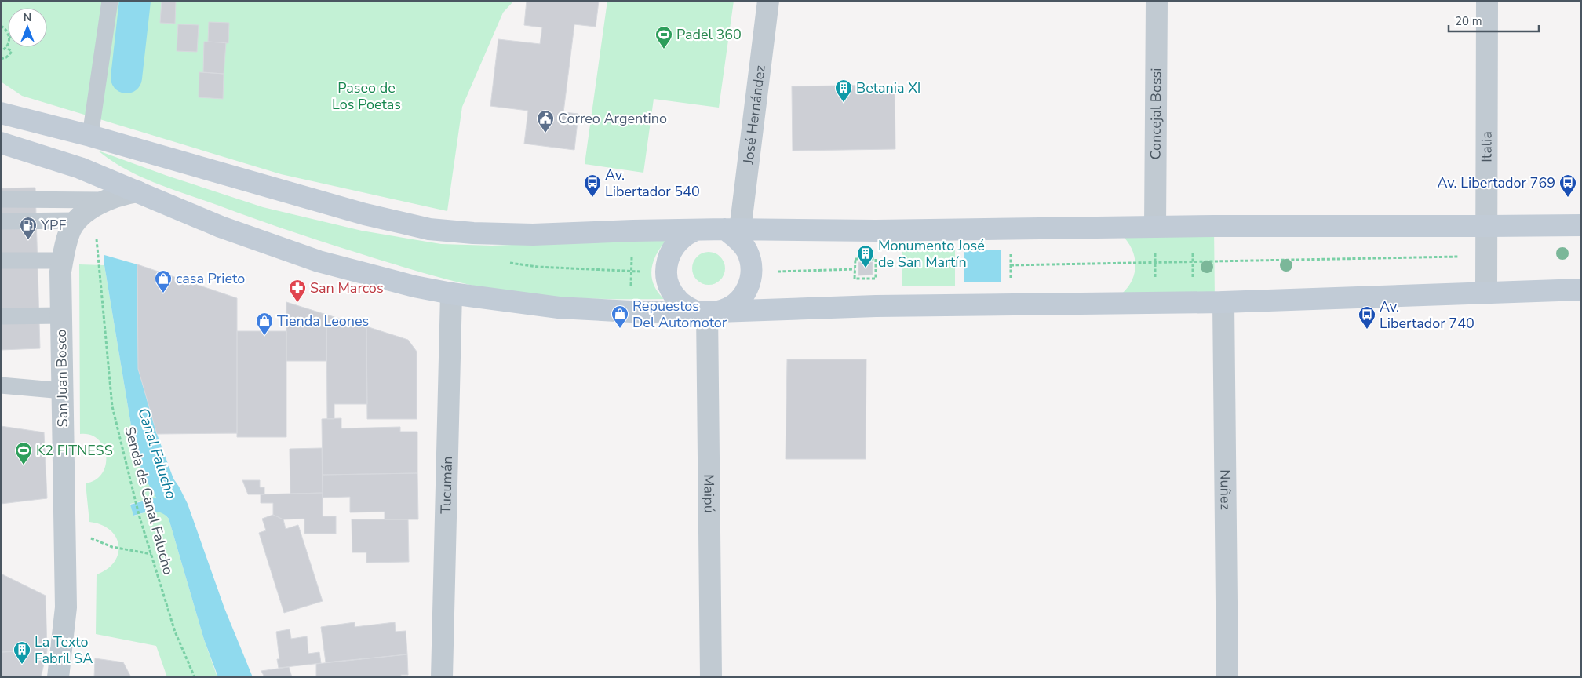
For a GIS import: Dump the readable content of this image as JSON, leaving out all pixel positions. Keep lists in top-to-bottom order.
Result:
{
  "streets": {
    "street": [
      "Concejal Bossi",
      "José Hernández",
      "Italia",
      "San Juan Bosco",
      "Tucumán",
      "Nuñez",
      "Maipú"
    ],
    "path": ["Senda de Canal Falucho"]
  },
  "crossings": [
    ["José Hernández", "Maipú"],
    ["San Juan Bosco", "Senda de Canal Falucho"]
  ],
  "water": ["Canal Falucho"],
  "parks": ["Paseo de Los Poetas"],
  "places": {
    "sports": ["Padel 360", "K2 FITNESS"],
    "building": ["Betania XI", "Monumento José de San Martín", "La Texto Fabril SA"],
    "public building": ["Correo Argentino"],
    "bus stop": ["Av. Libertador 540", "Av. Libertador 769", "Av. Libertador 740"],
    "fuel station": ["YPF"],
    "shop": ["casa Prieto", "Repuestos Del Automotor", "Tienda Leones"],
    "pharmacy": ["San Marcos"]
  },
  "scale_bar": "20 m",
  "north": "top"
}
